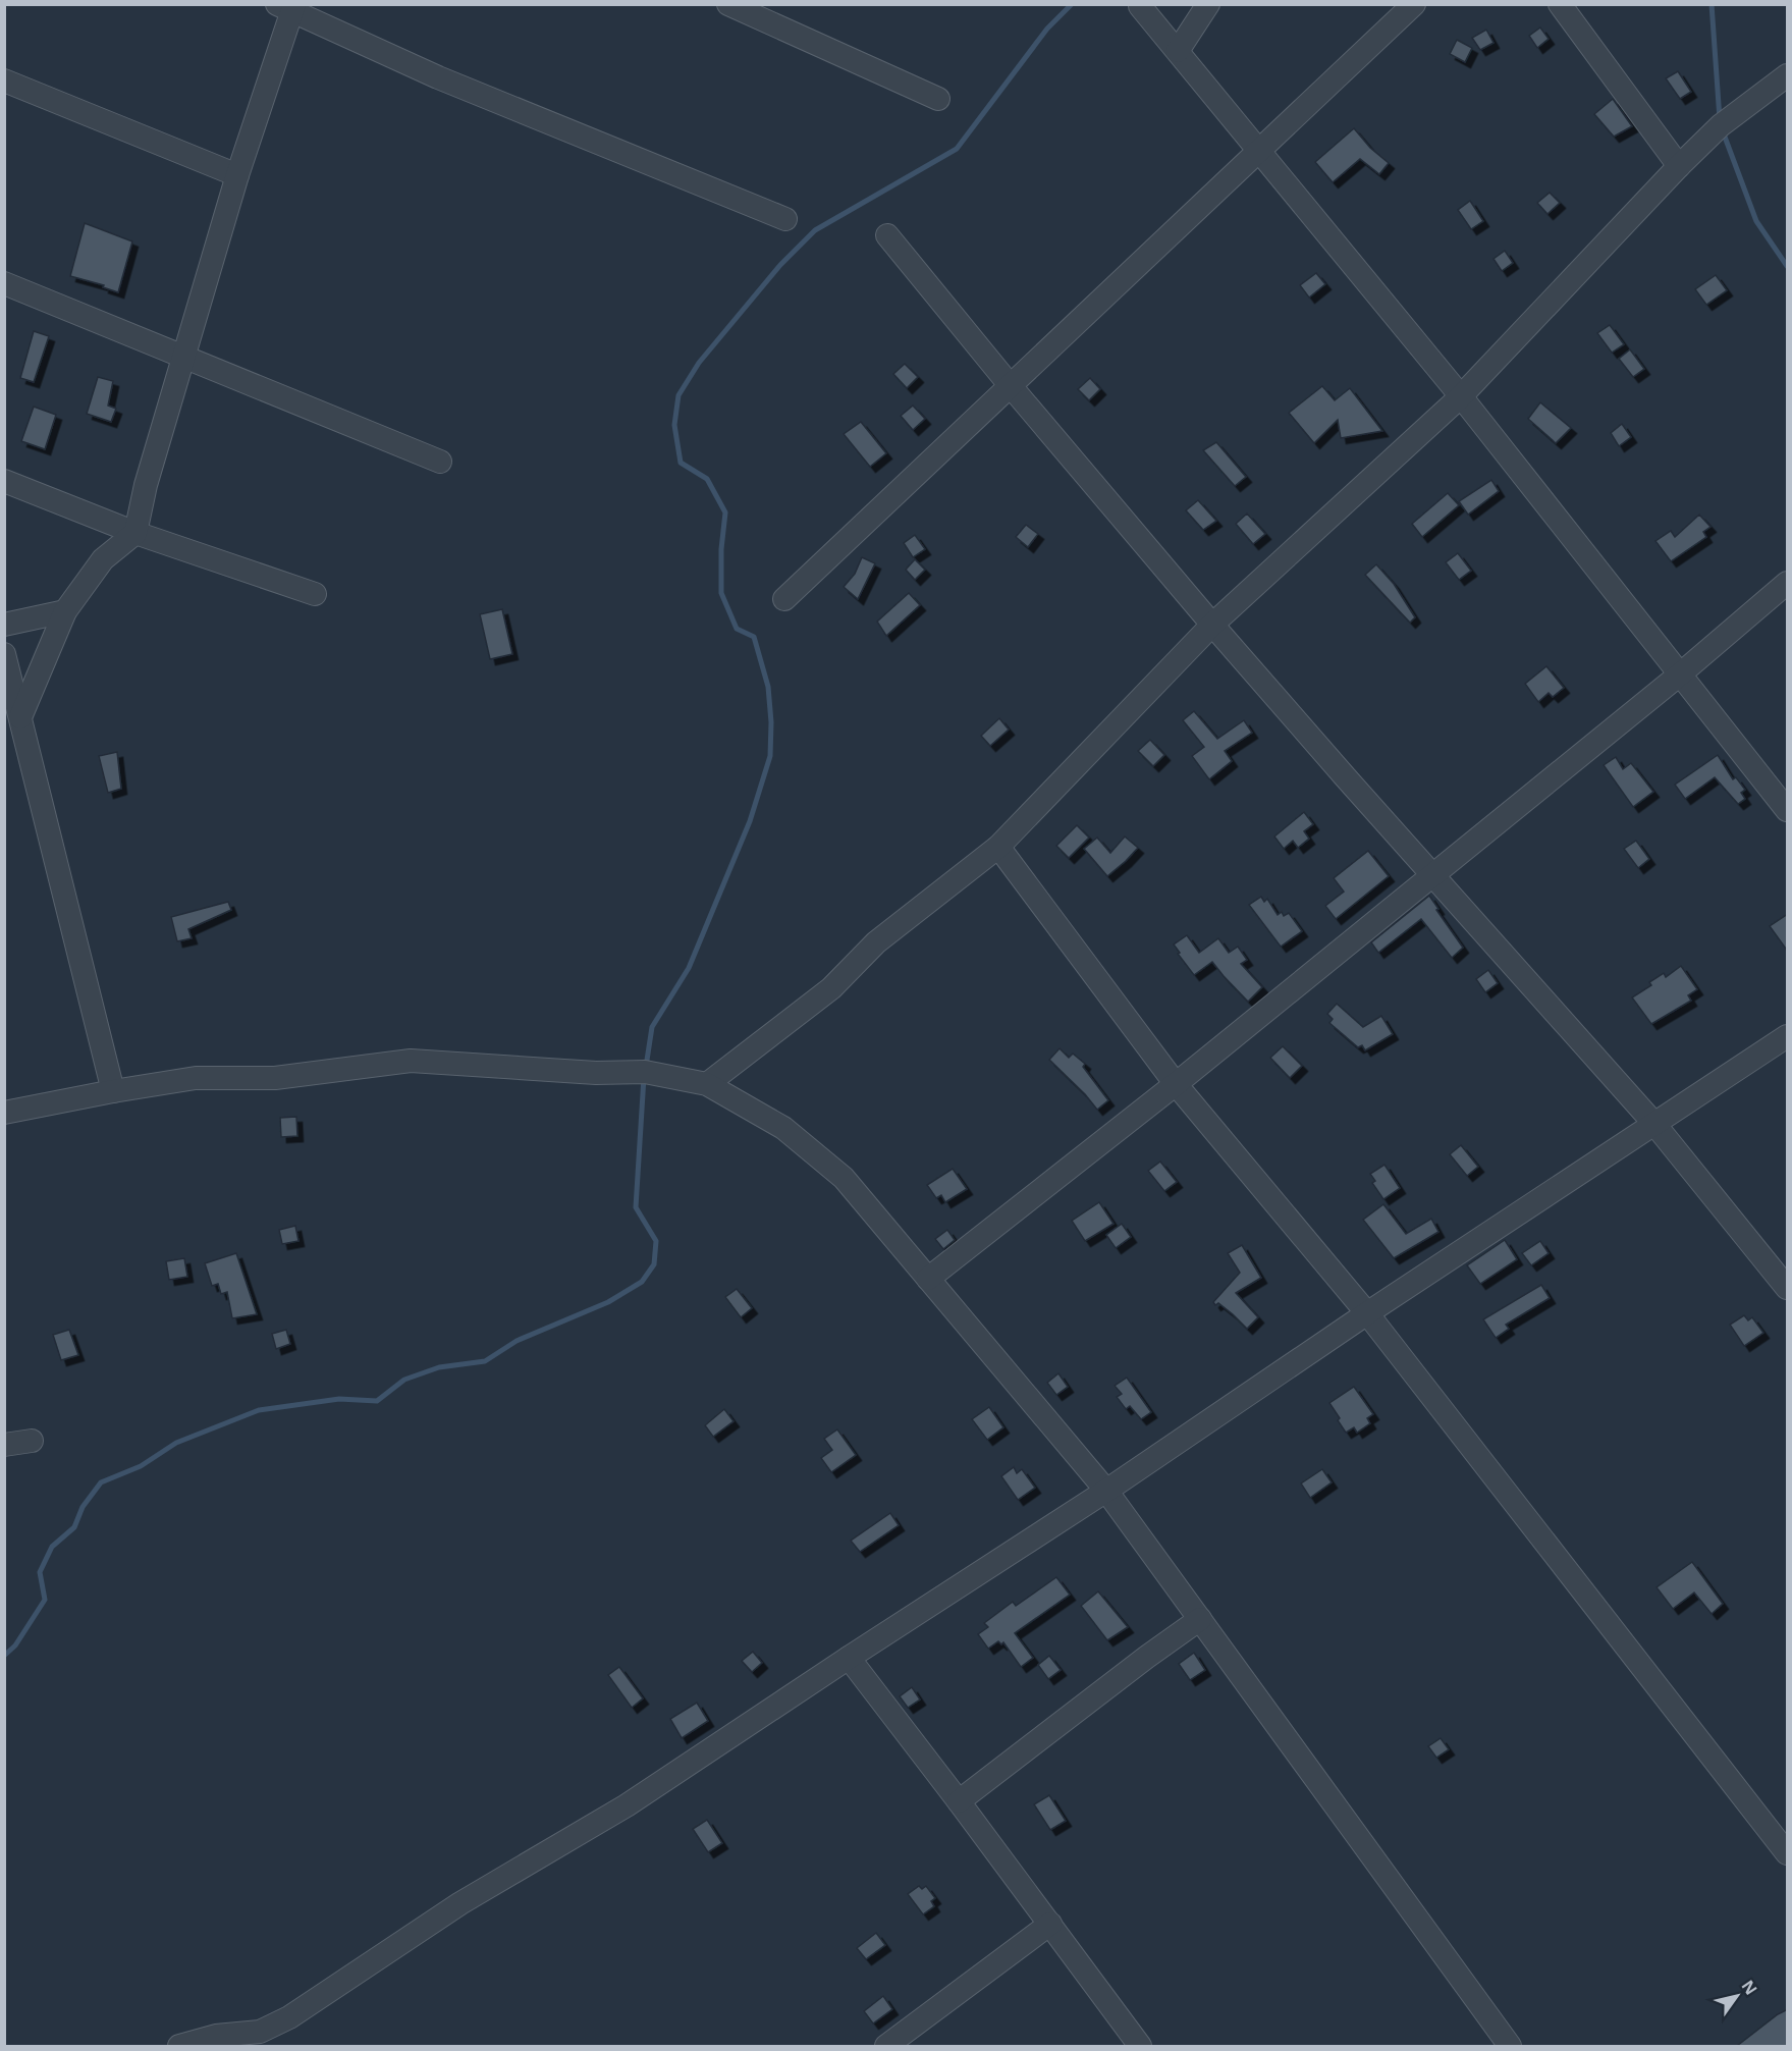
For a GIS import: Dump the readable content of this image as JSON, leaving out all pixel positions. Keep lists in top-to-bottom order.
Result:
{
  "north": "top right"
}
